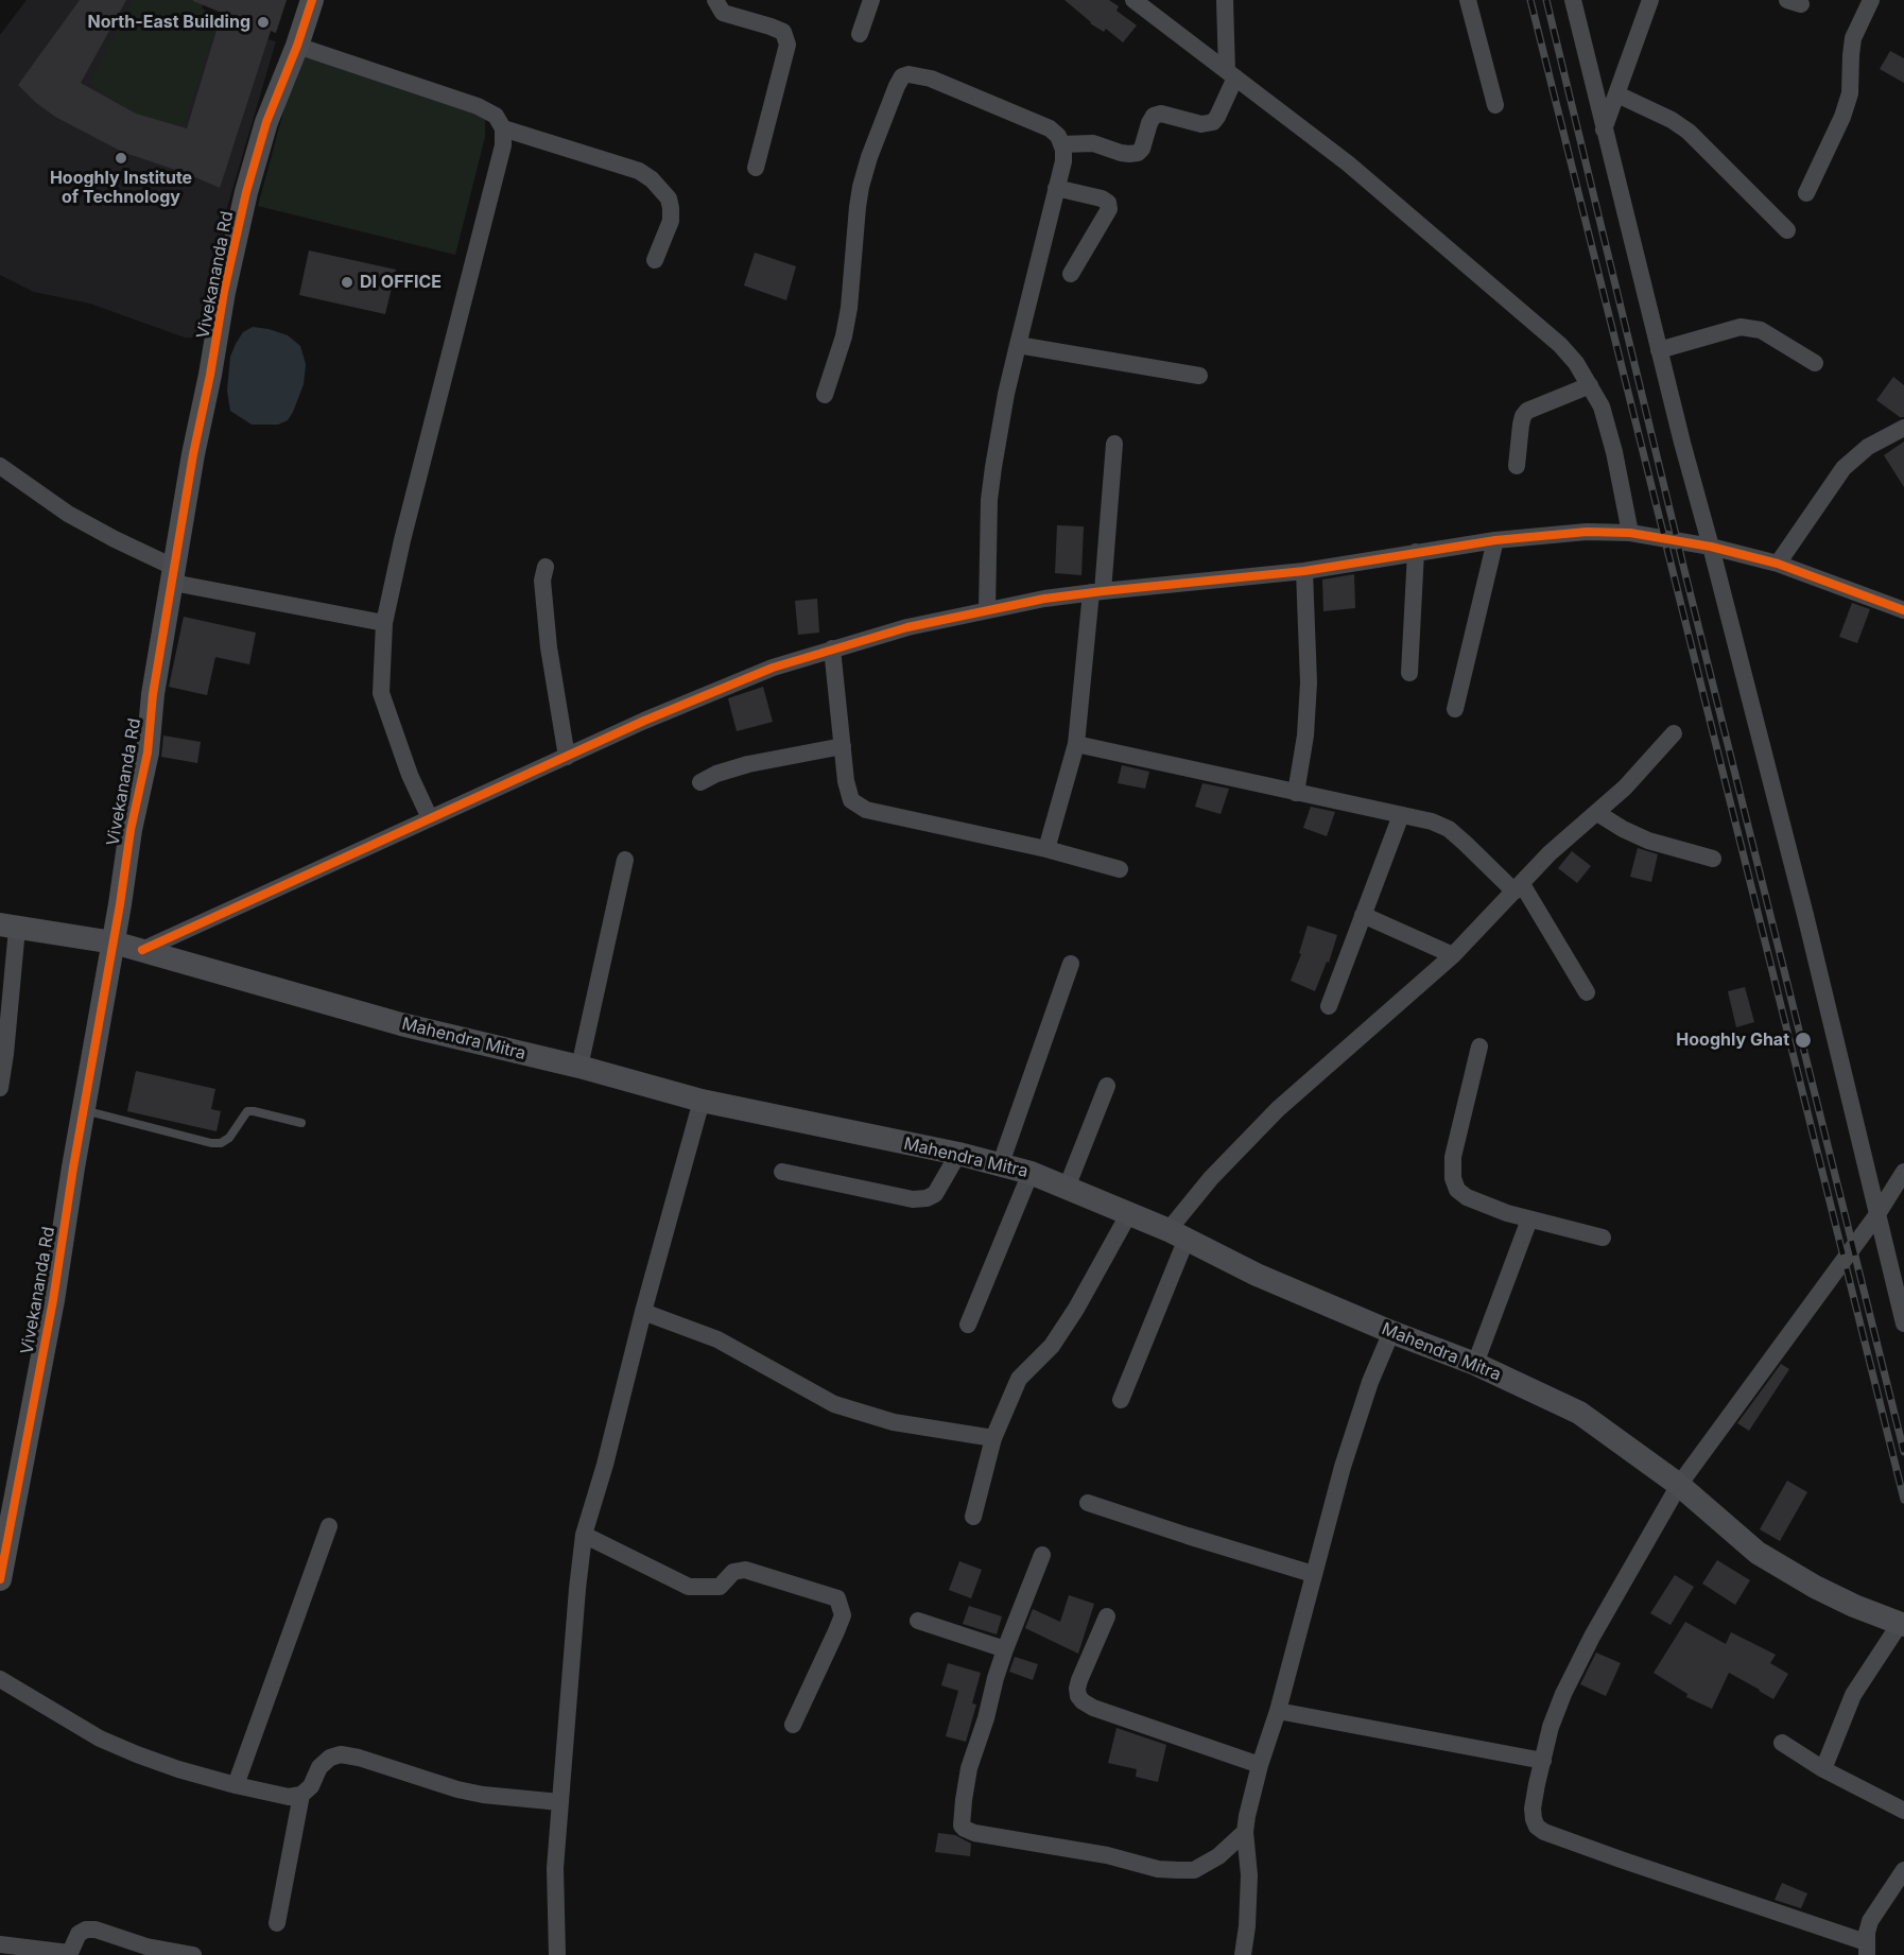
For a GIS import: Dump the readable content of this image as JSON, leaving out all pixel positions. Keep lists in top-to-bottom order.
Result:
{
  "streets": {
    "main road": ["Vivekananda Rd", "Mahendra Mitra"]
  },
  "crossings": [
    ["Vivekananda Rd", "Mahendra Mitra"]
  ],
  "places": [
    "North-East Building",
    "Hooghly Institute of Technology",
    "DI OFFICE",
    "Hooghly Ghat"
  ]
}
